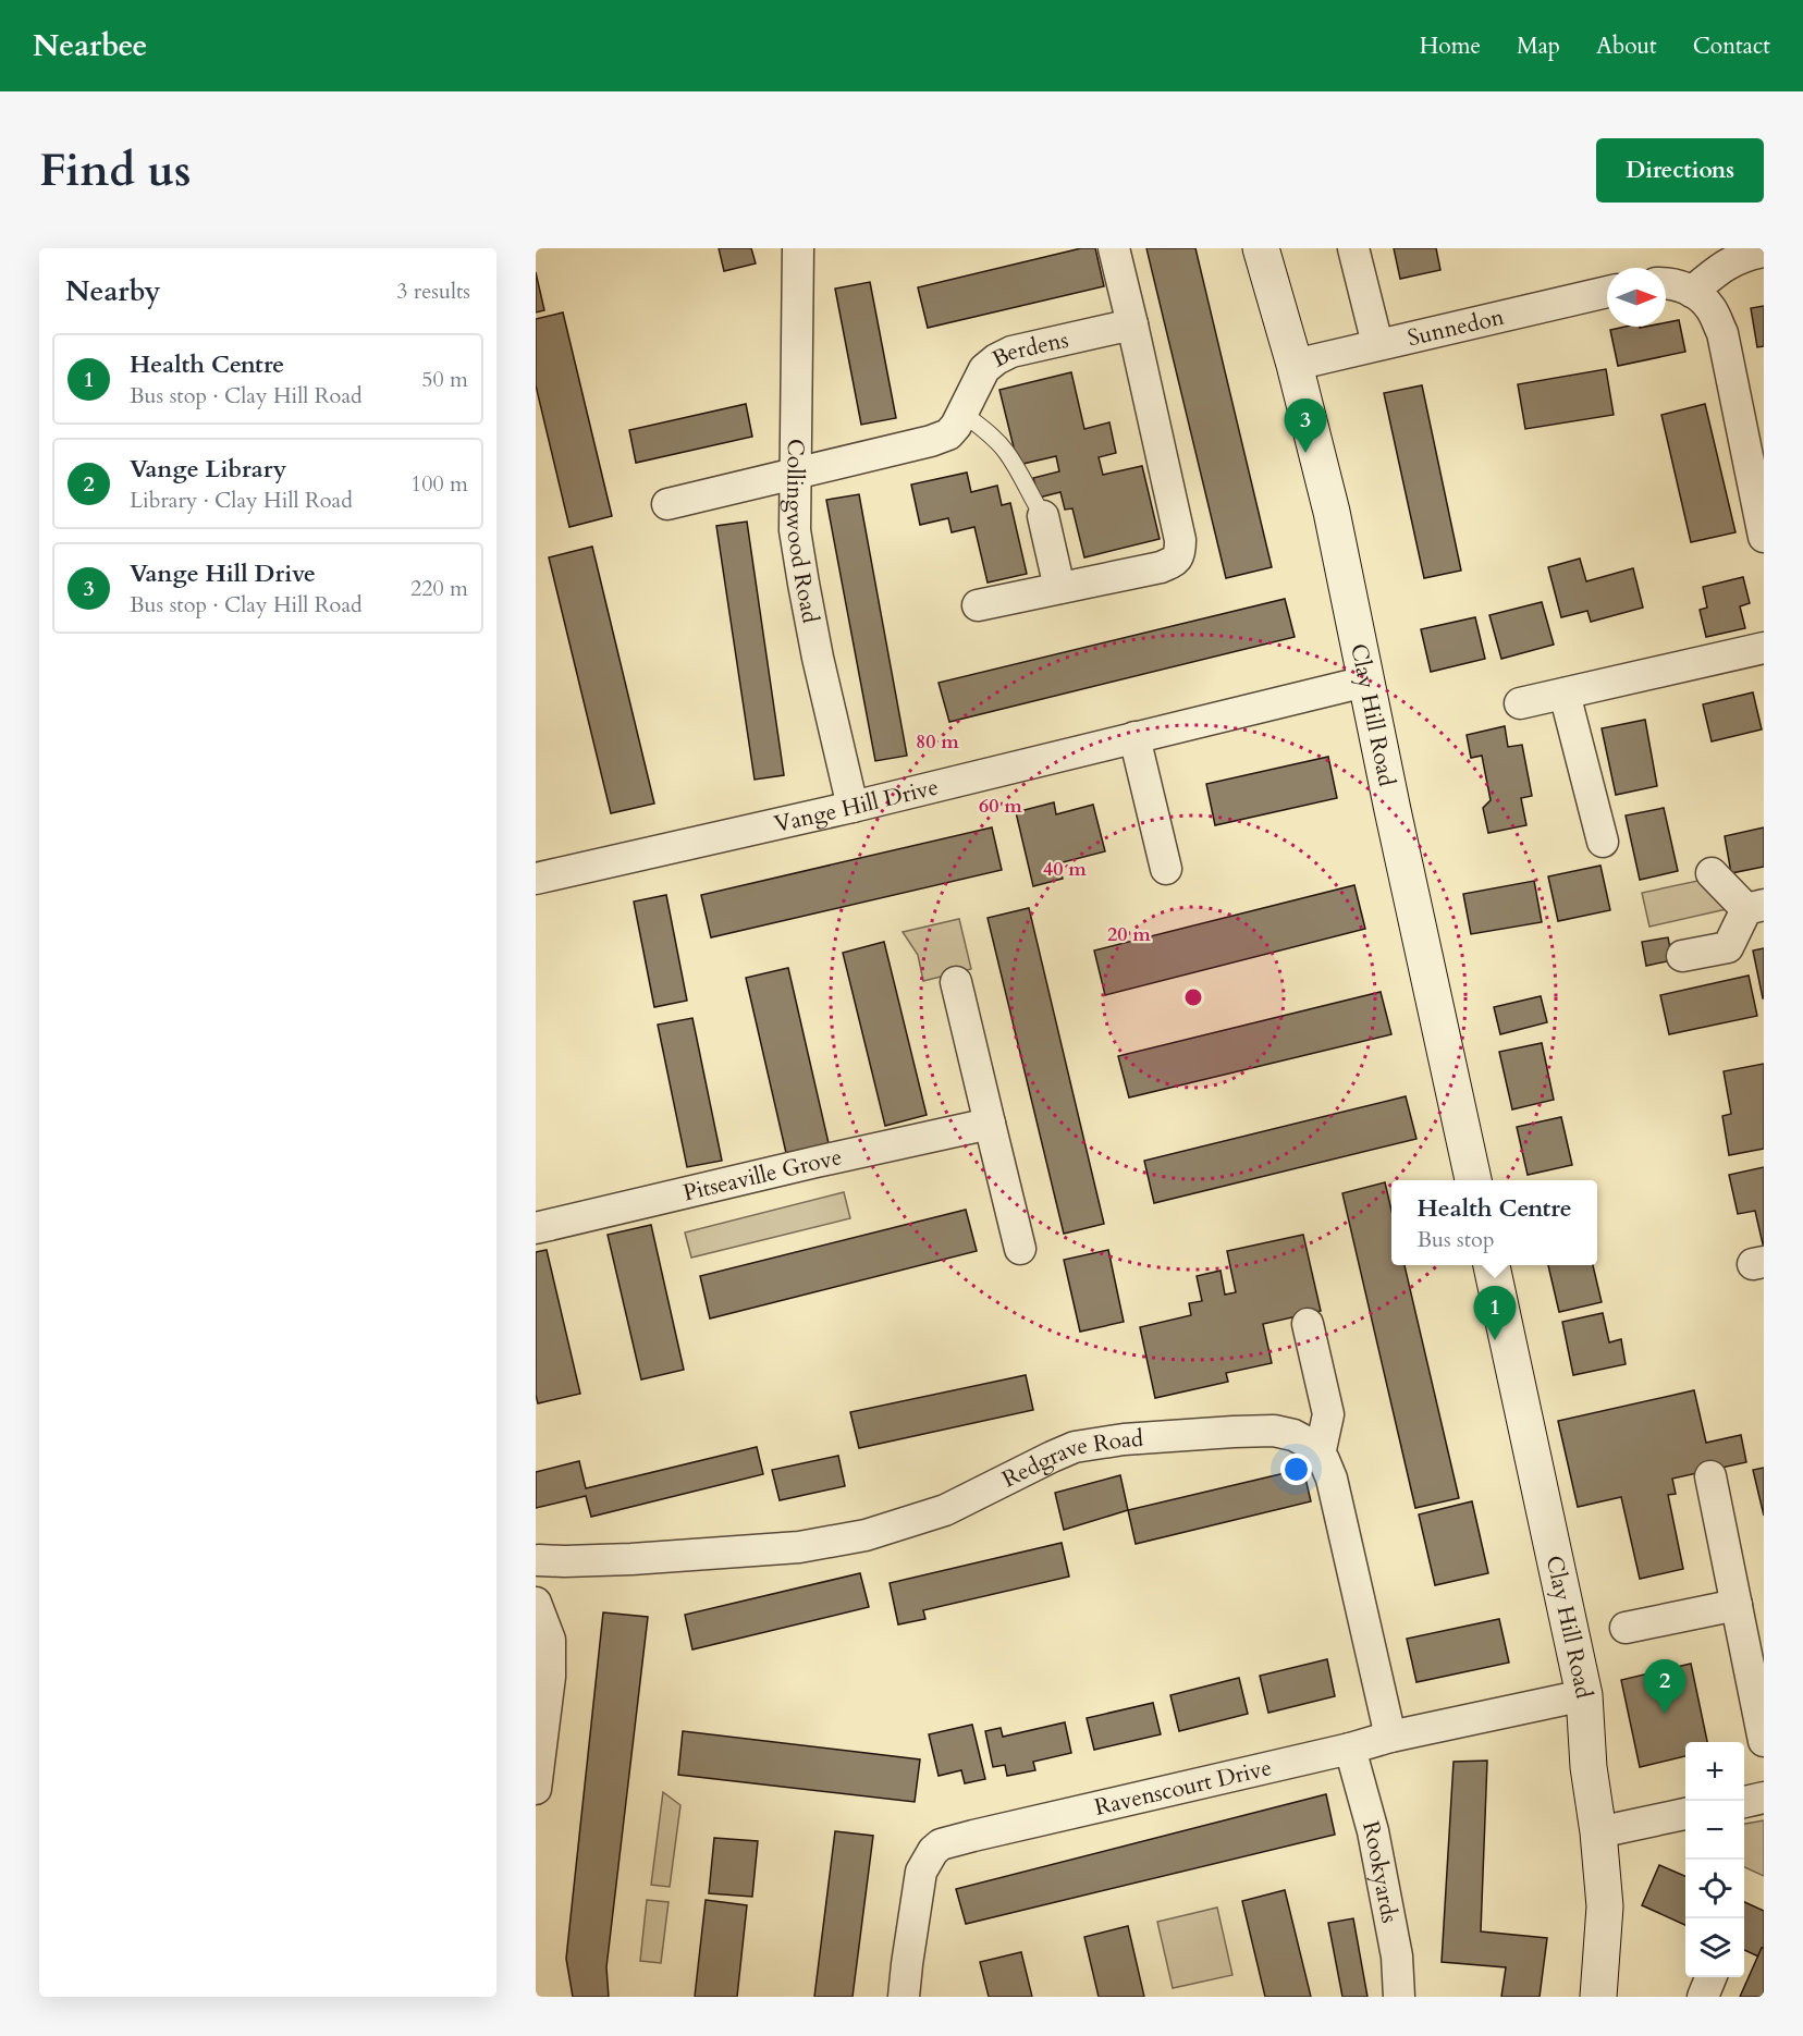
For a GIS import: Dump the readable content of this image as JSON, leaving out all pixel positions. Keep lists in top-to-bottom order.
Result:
{
  "streets": {
    "street": [
      "Sunnedon",
      "Berdens",
      "Collingwood Road",
      "Clay Hill Road",
      "Vange Hill Drive",
      "Pitseaville Grove",
      "Redgrave Road",
      "Ravenscourt Drive",
      "Rookyards"
    ]
  },
  "crossings": [
    ["Sunnedon", "Clay Hill Road"],
    ["Berdens", "Collingwood Road"],
    ["Collingwood Road", "Vange Hill Drive"],
    ["Clay Hill Road", "Vange Hill Drive"],
    ["Clay Hill Road", "Ravenscourt Drive"],
    ["Redgrave Road", "Ravenscourt Drive"],
    ["Ravenscourt Drive", "Rookyards"]
  ],
  "north": "right",
  "page": {
    "header": "Nearbee",
    "nav": [
      "Home",
      "Map",
      "About",
      "Contact"
    ],
    "buttons": "Directions",
    "title": "Find us",
    "heading": ["Nearby", "3 results"],
    "list": [
      {
        "mark": "1",
        "name": "Health Centre",
        "note": "Bus stop · Clay Hill Road",
        "value": "50 m"
      },
      {
        "mark": "2",
        "name": "Vange Library",
        "note": "Library · Clay Hill Road",
        "value": "100 m"
      },
      {
        "mark": "3",
        "name": "Vange Hill Drive",
        "note": "Bus stop · Clay Hill Road",
        "value": "220 m"
      }
    ],
    "pins": ["3", "1", "2"],
    "popup": ["Health Centre", "Bus stop"],
    "map_buttons": ["+", "−"]
  },
  "rings": [
    "80 m",
    "60 m",
    "40 m",
    "20 m"
  ]
}
